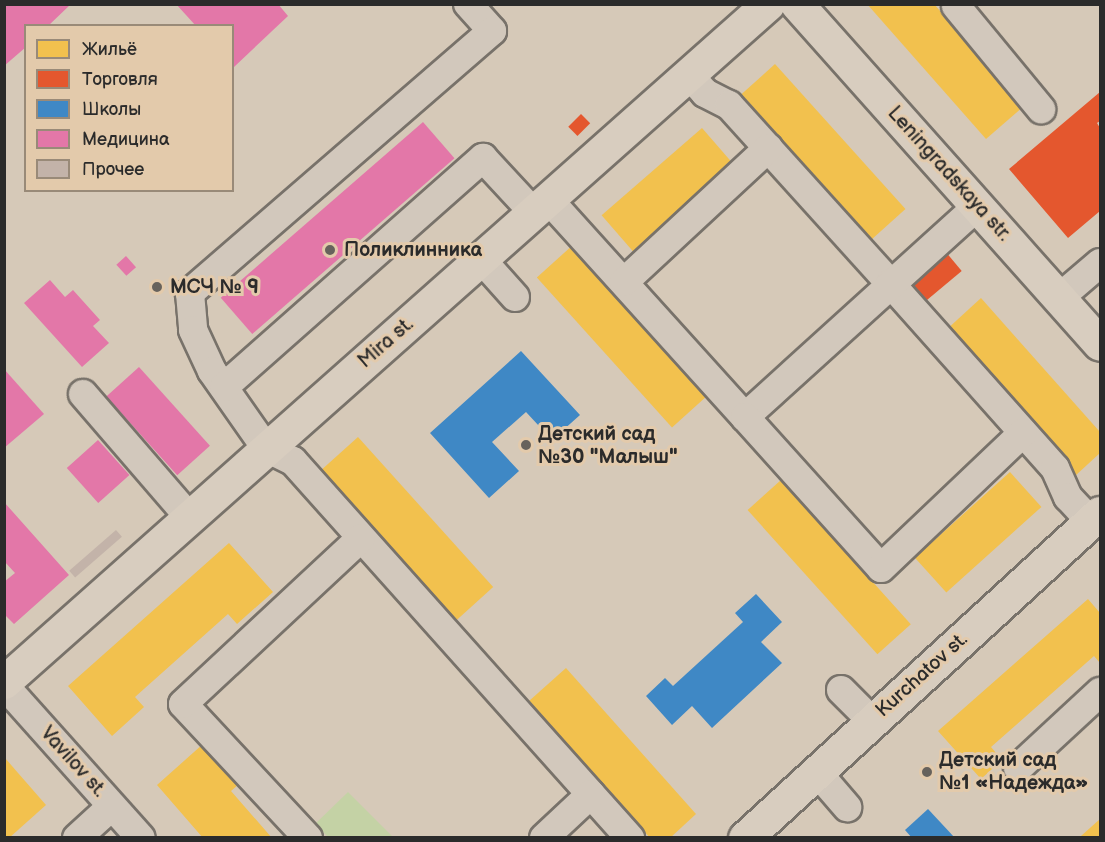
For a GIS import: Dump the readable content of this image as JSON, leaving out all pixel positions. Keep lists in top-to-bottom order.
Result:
{
  "streets": {
    "main road": ["Leningradskaya str.", "Mira st.", "Kurchatov st."],
    "street": ["Vavilov st."]
  },
  "crossings": [
    ["Mira st.", "Vavilov st."]
  ],
  "places": [
    "Поликлинника",
    "МСЧ № 9",
    "Детский сад №30 \"Малыш\"",
    "Детский сад №1 «Надежда»"
  ],
  "legend": [
    "Жильё",
    "Торговля",
    "Школы",
    "Медицина",
    "Прочее"
  ]
}
